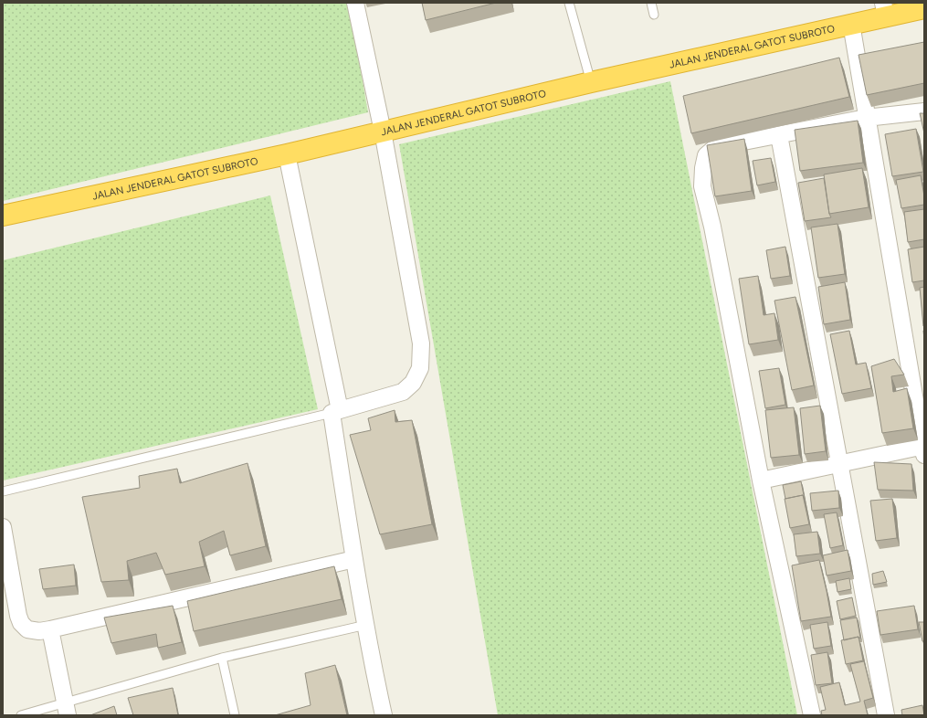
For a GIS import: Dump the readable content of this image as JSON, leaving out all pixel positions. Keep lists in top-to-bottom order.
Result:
{
  "streets": {
    "highway": ["JALAN JENDERAL GATOT SUBROTO"]
  }
}
